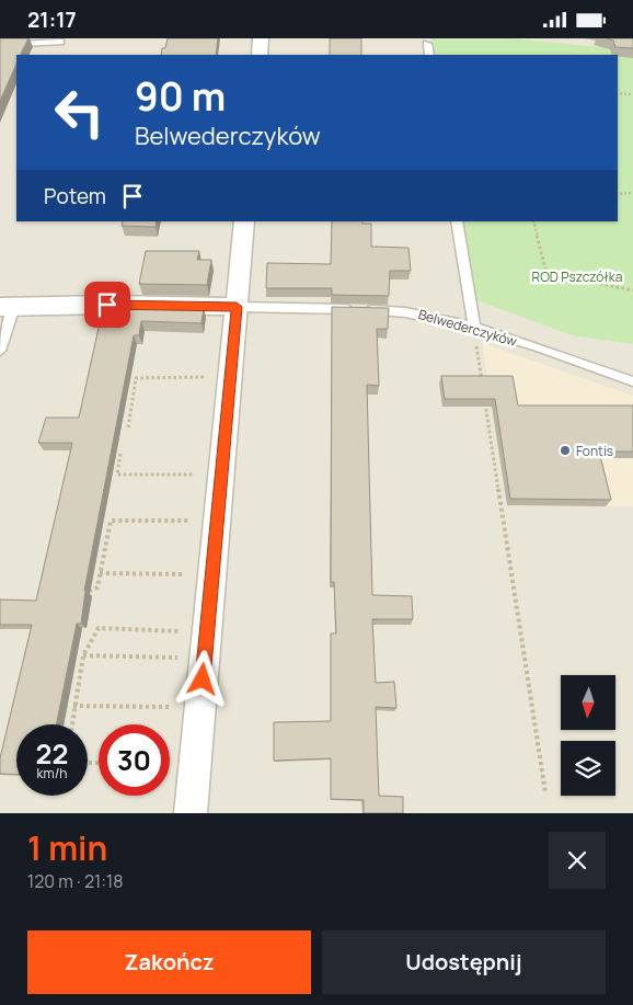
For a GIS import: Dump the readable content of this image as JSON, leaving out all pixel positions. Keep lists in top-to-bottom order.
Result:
{
  "streets": {
    "street": ["Belwederczyków"]
  },
  "parks": ["ROD Pszczółka"],
  "places": ["Fontis"],
  "north": "bottom",
  "page": {
    "status": "21:17",
    "turn": ["90 m", "Belwederczyków"],
    "then": "Potem",
    "speed": "22 km/h",
    "limit": "30",
    "heading": ["1 min", "120 m · 21:18"],
    "buttons": ["Zakończ", "Udostępnij"]
  }
}
